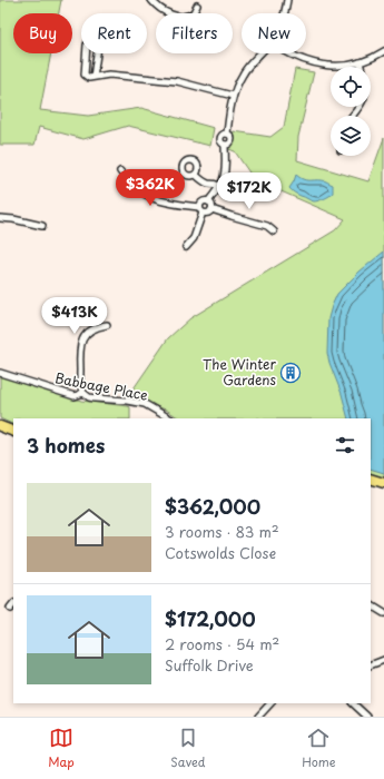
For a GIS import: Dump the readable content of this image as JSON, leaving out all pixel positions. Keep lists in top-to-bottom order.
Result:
{
  "streets": {
    "street": ["Babbage Place"]
  },
  "places": {
    "building": ["The Winter Gardens"]
  },
  "page": {
    "chip": [
      "Buy",
      "Rent",
      "Filters",
      "New"
    ],
    "price": ["$362K", "$172K", "$413K"],
    "heading": "3 homes",
    "list": [
      {
        "name": "$362,000",
        "note": "3 rooms · 83 m² · Cotswolds Close"
      },
      {
        "name": "$172,000",
        "note": "2 rooms · 54 m² · Suffolk Drive"
      }
    ],
    "tabs": ["Map", "Saved", "Home"]
  }
}
